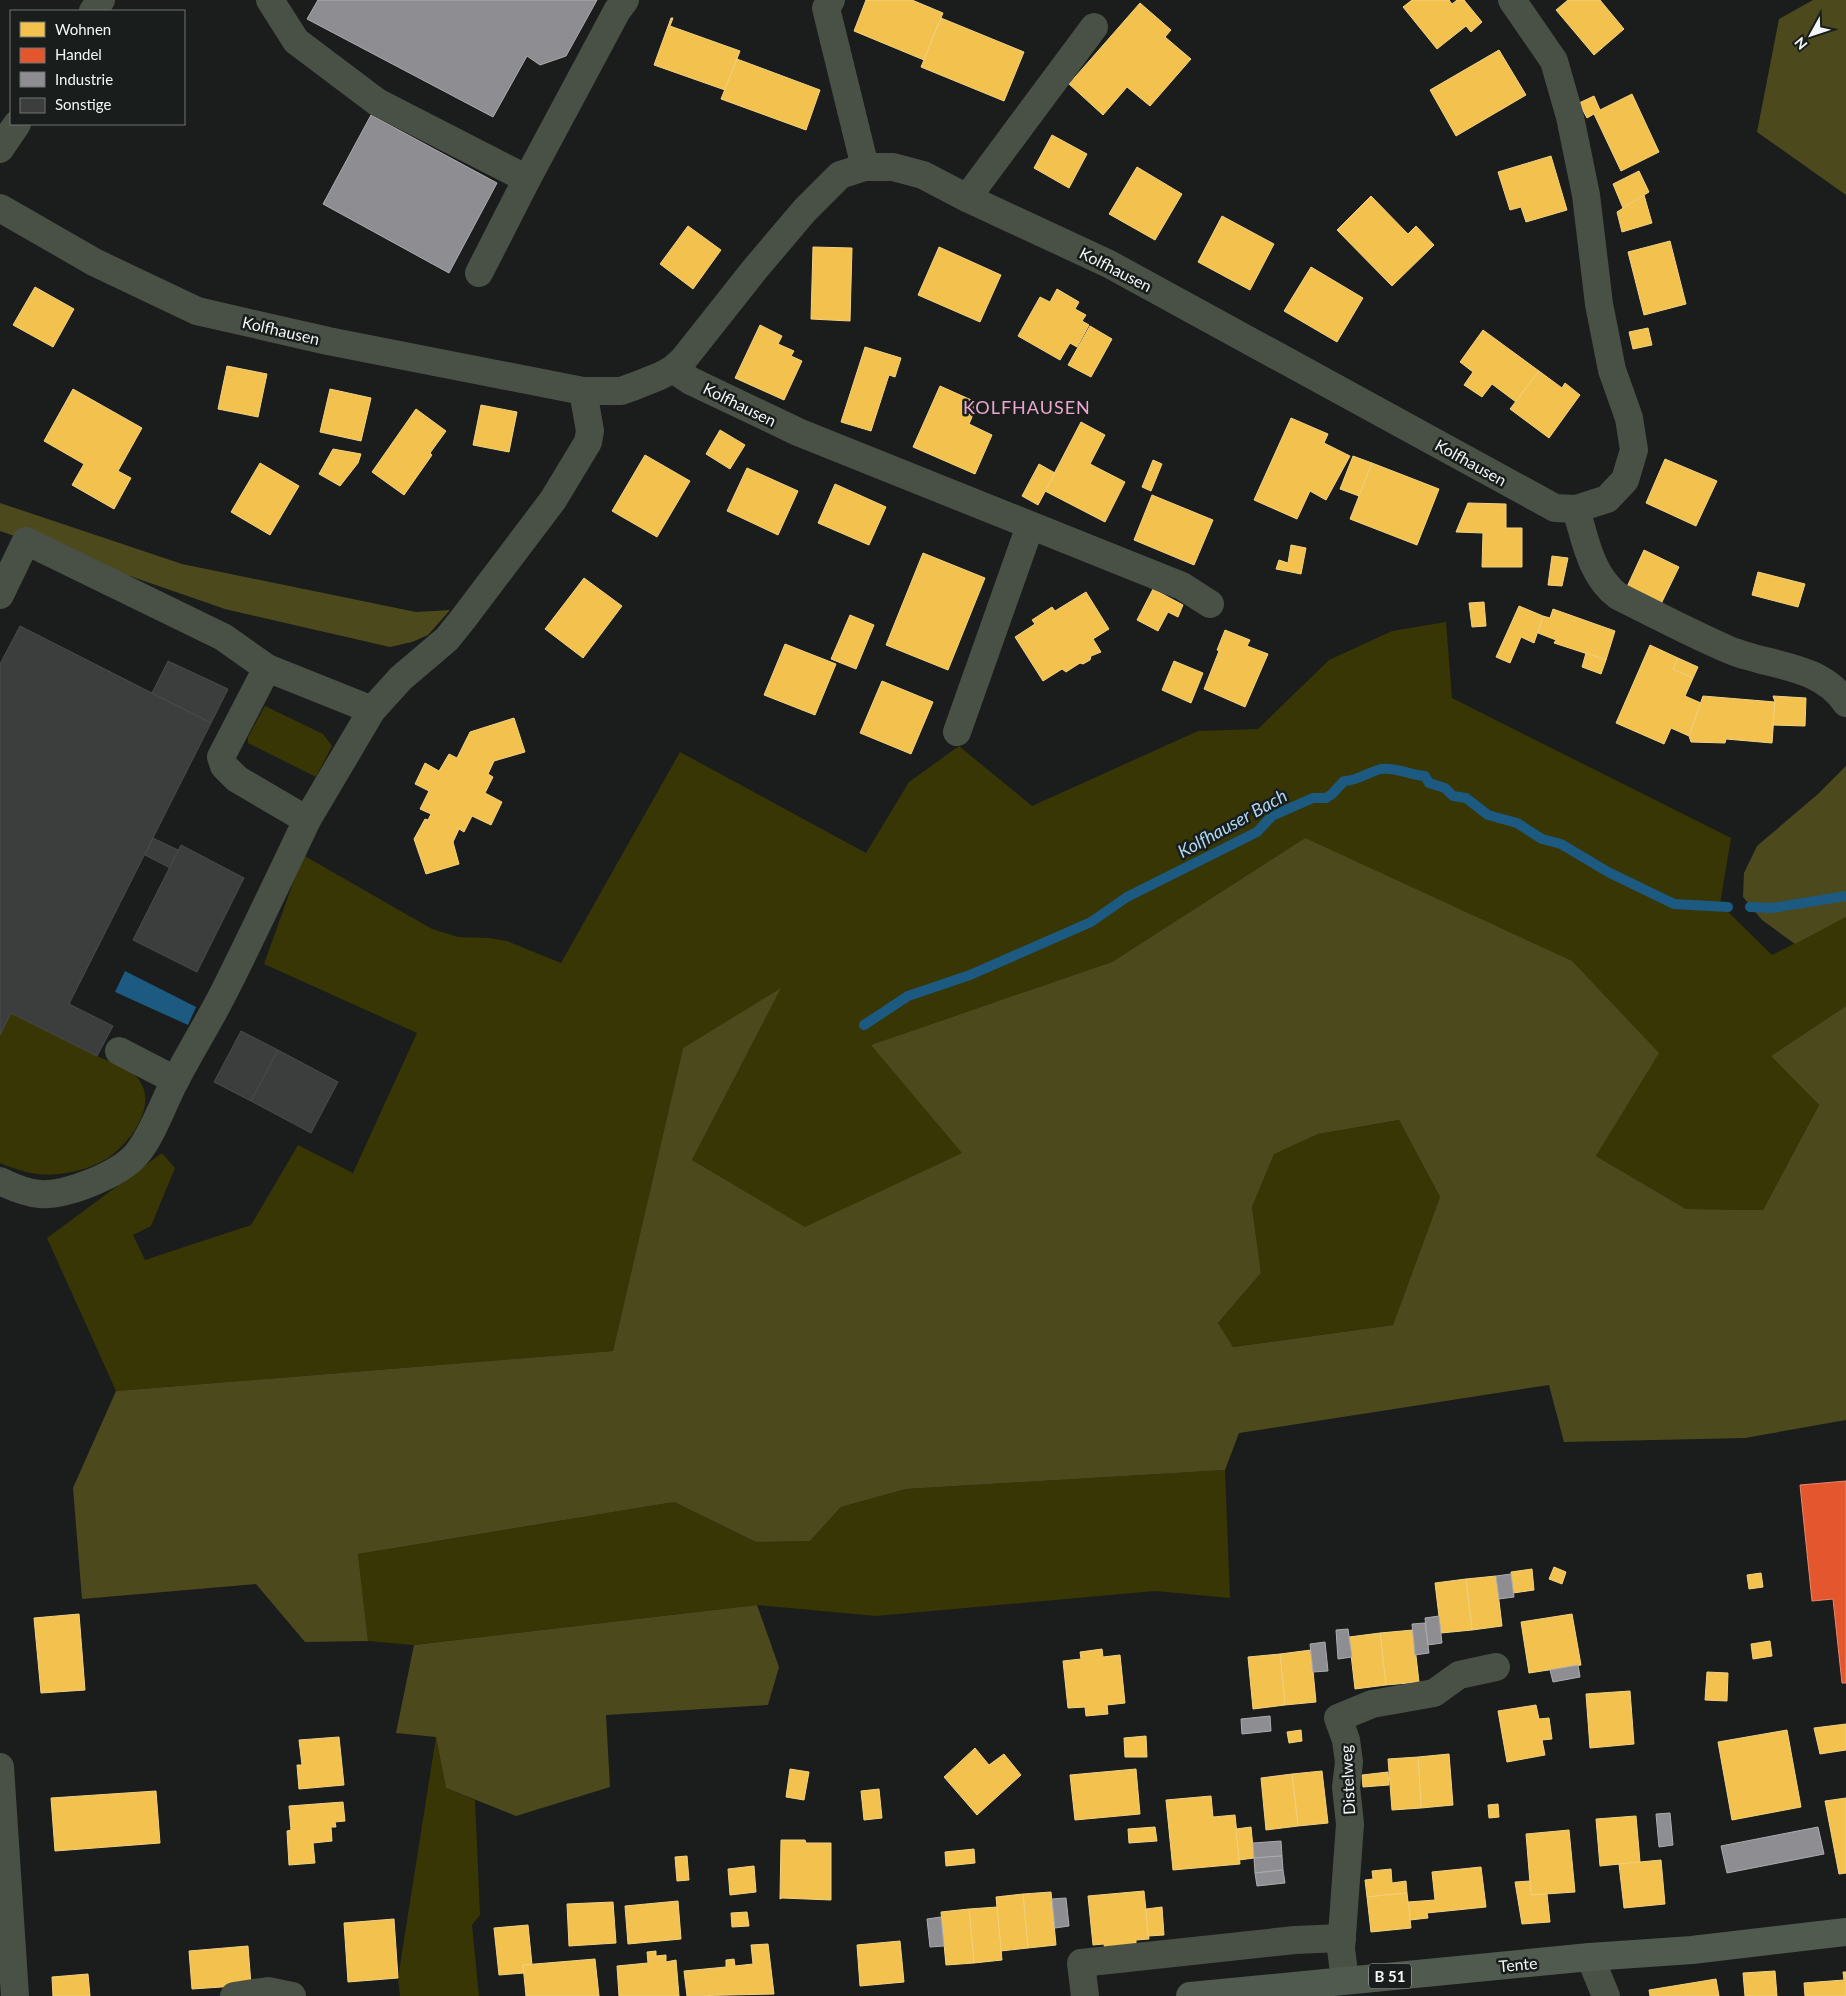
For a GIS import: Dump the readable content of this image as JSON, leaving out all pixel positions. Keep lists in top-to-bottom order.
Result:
{
  "streets": {
    "main road": ["Tente", "B 51"],
    "street": ["Kolfhausen", "Distelweg"]
  },
  "crossings": [
    ["Distelweg", "Tente"]
  ],
  "districts": ["KOLFHAUSEN"],
  "water": ["Kolfhauser Bach"],
  "legend": [
    "Wohnen",
    "Handel",
    "Industrie",
    "Sonstige"
  ],
  "north": "bottom left"
}
